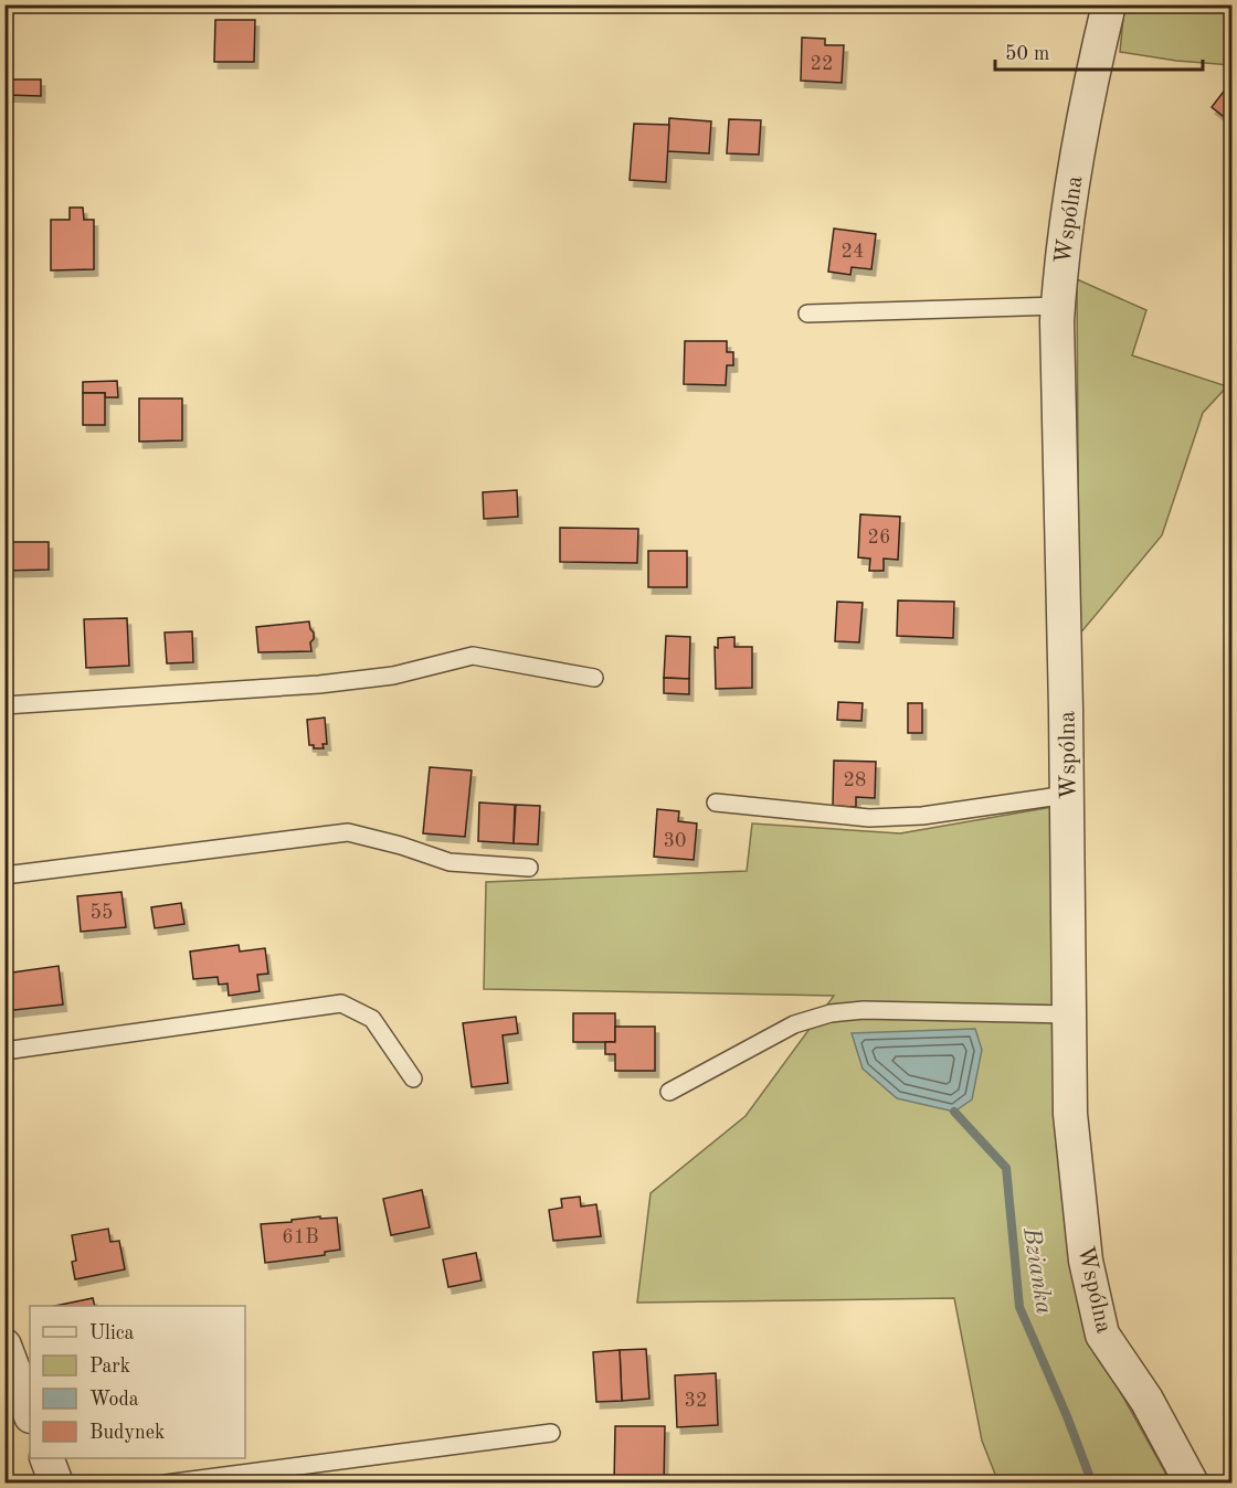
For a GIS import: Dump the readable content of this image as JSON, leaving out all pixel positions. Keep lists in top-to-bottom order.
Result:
{
  "streets": {
    "street": ["Wspólna"]
  },
  "water": ["Bzianka"],
  "house_numbers": [
    "22",
    "24",
    "26",
    "28",
    "30",
    "55",
    "61B",
    "32"
  ],
  "legend": [
    "Ulica",
    "Park",
    "Woda",
    "Budynek"
  ],
  "scale_bar": "50 m"
}
